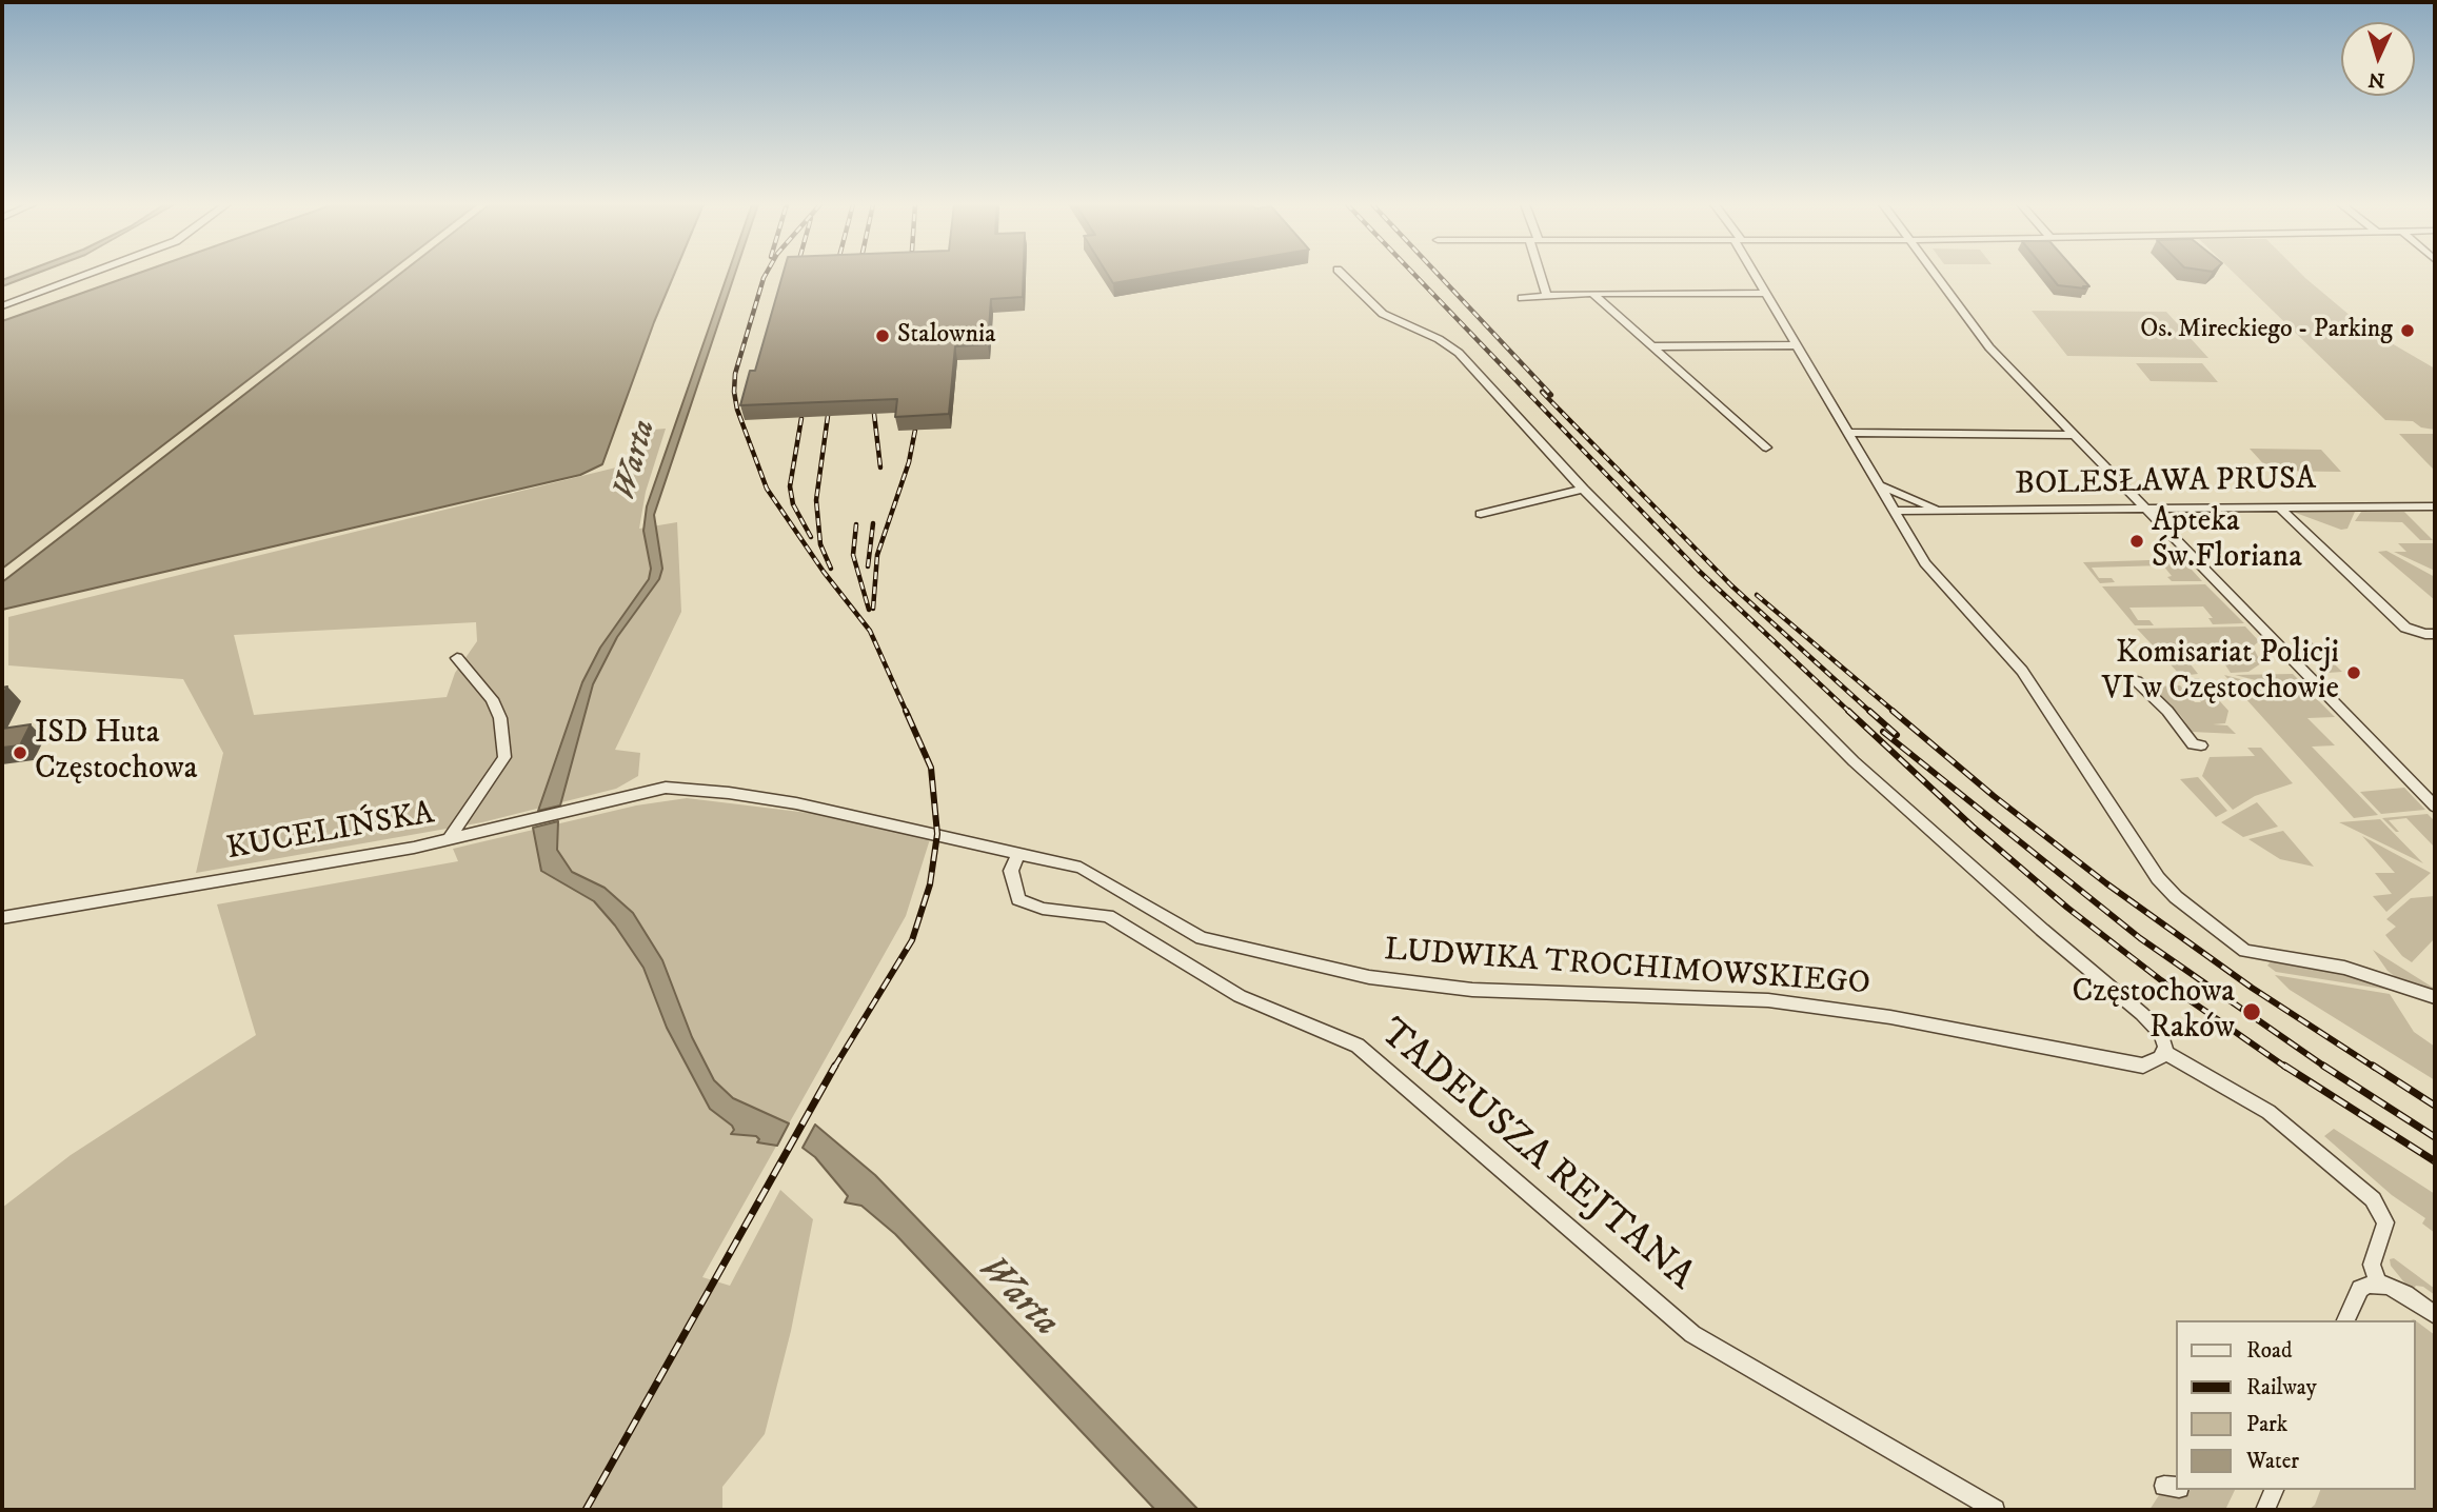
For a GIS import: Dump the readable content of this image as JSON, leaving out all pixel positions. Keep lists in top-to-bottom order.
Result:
{
  "streets": {
    "street": [
      "BOLESŁAWA PRUSA",
      "KUCELIŃSKA",
      "LUDWIKA TROCHIMOWSKIEGO",
      "TADEUSZA REJTANA"
    ]
  },
  "crossings": [
    ["KUCELIŃSKA", "LUDWIKA TROCHIMOWSKIEGO"],
    ["LUDWIKA TROCHIMOWSKIEGO", "TADEUSZA REJTANA"]
  ],
  "water": ["Warta"],
  "places": [
    "Os. Mireckiego - Parking",
    "Stalownia",
    "Apteka Św.Floriana",
    "Komisariat Policji VI w Częstochowie",
    "ISD Huta Częstochowa",
    "Częstochowa Raków"
  ],
  "legend": [
    "Road",
    "Railway",
    "Park",
    "Water"
  ],
  "north": "bottom"
}
